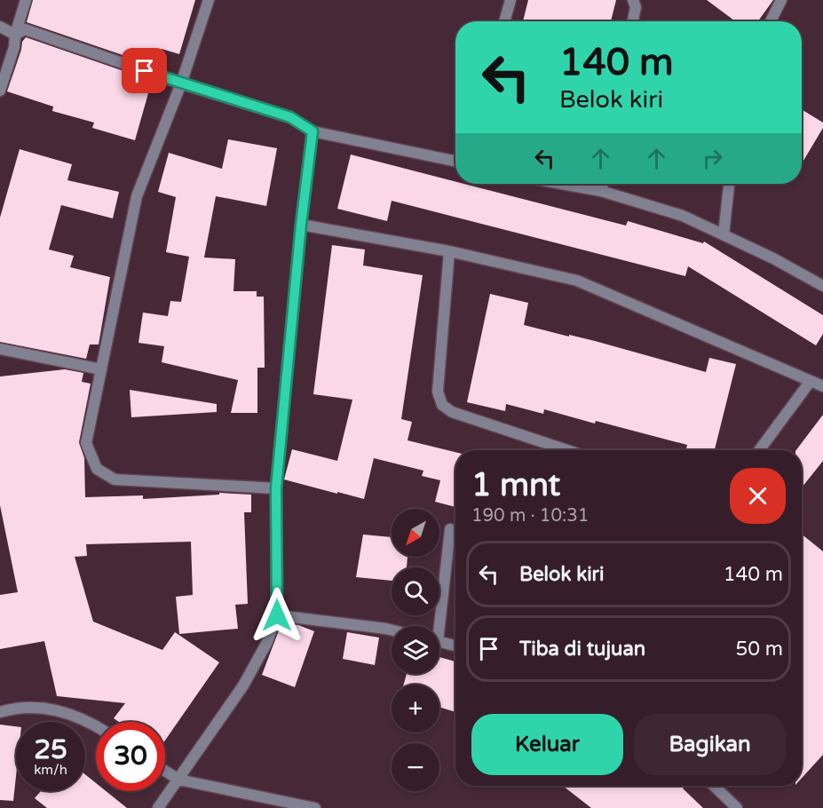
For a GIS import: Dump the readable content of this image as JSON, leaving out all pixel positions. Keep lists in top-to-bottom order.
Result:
{
  "north": "bottom left",
  "page": {
    "turn": ["140 m", "Belok kiri"],
    "heading": ["1 mnt", "190 m · 10:31"],
    "map_buttons": ["+", "−"],
    "list": [
      {
        "name": "Belok kiri",
        "value": "140 m"
      },
      {
        "name": "Tiba di tujuan",
        "value": "50 m"
      }
    ],
    "buttons": ["Keluar", "Bagikan"],
    "speed": "25 km/h",
    "limit": "30"
  }
}
